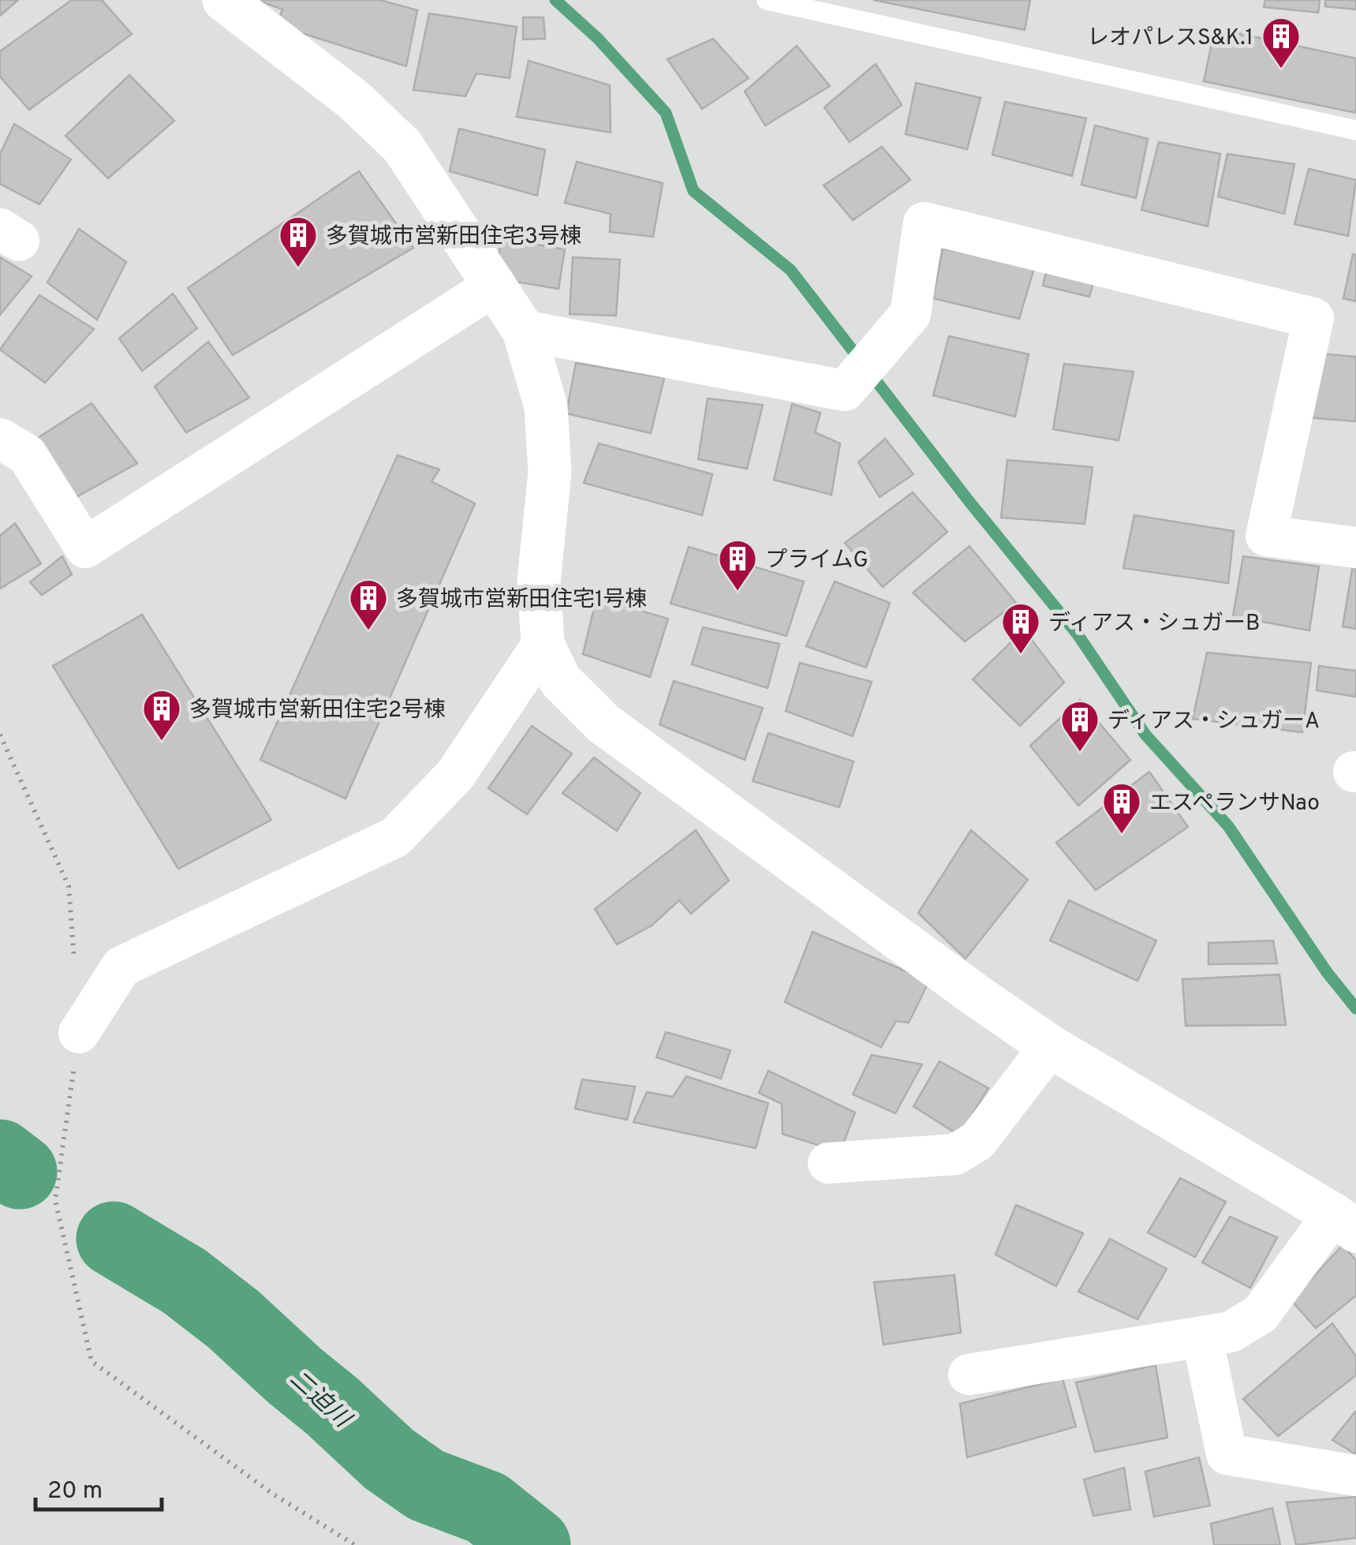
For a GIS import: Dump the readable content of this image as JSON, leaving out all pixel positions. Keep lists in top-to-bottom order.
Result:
{
  "water": ["二迫川"],
  "places": {
    "building": [
      "レオパレスS&K.1",
      "多賀城市営新田住宅3号棟",
      "プライムG",
      "多賀城市営新田住宅1号棟",
      "ディアス・シュガーB",
      "多賀城市営新田住宅2号棟",
      "ディアス・シュガーA",
      "エスペランサNao"
    ]
  },
  "scale_bar": "20 m"
}
